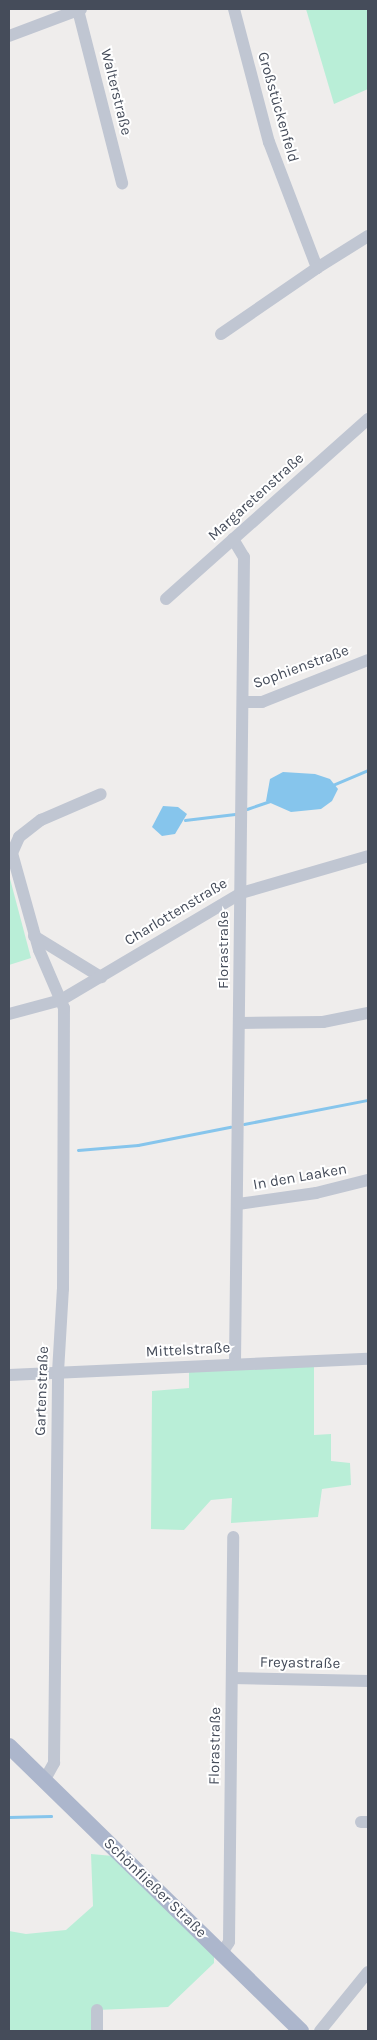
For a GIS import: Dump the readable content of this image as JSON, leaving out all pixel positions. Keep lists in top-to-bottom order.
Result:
{
  "streets": {
    "main road": ["Schönfließer Straße"],
    "street": [
      "Walterstraße",
      "Großstückenfeld",
      "Margaretenstraße",
      "Sophienstraße",
      "Charlottenstraße",
      "Florastraße",
      "In den Laaken",
      "Mittelstraße",
      "Gartenstraße",
      "Freyastraße"
    ]
  },
  "crossings": [
    ["Margaretenstraße", "Florastraße"],
    ["Sophienstraße", "Florastraße"],
    ["Charlottenstraße", "Florastraße"],
    ["Charlottenstraße", "Gartenstraße"],
    ["Florastraße", "In den Laaken"],
    ["Florastraße", "Mittelstraße"],
    ["Florastraße", "Freyastraße"],
    ["Florastraße", "Schönfließer Straße"],
    ["Mittelstraße", "Gartenstraße"],
    ["Gartenstraße", "Schönfließer Straße"]
  ]
}
